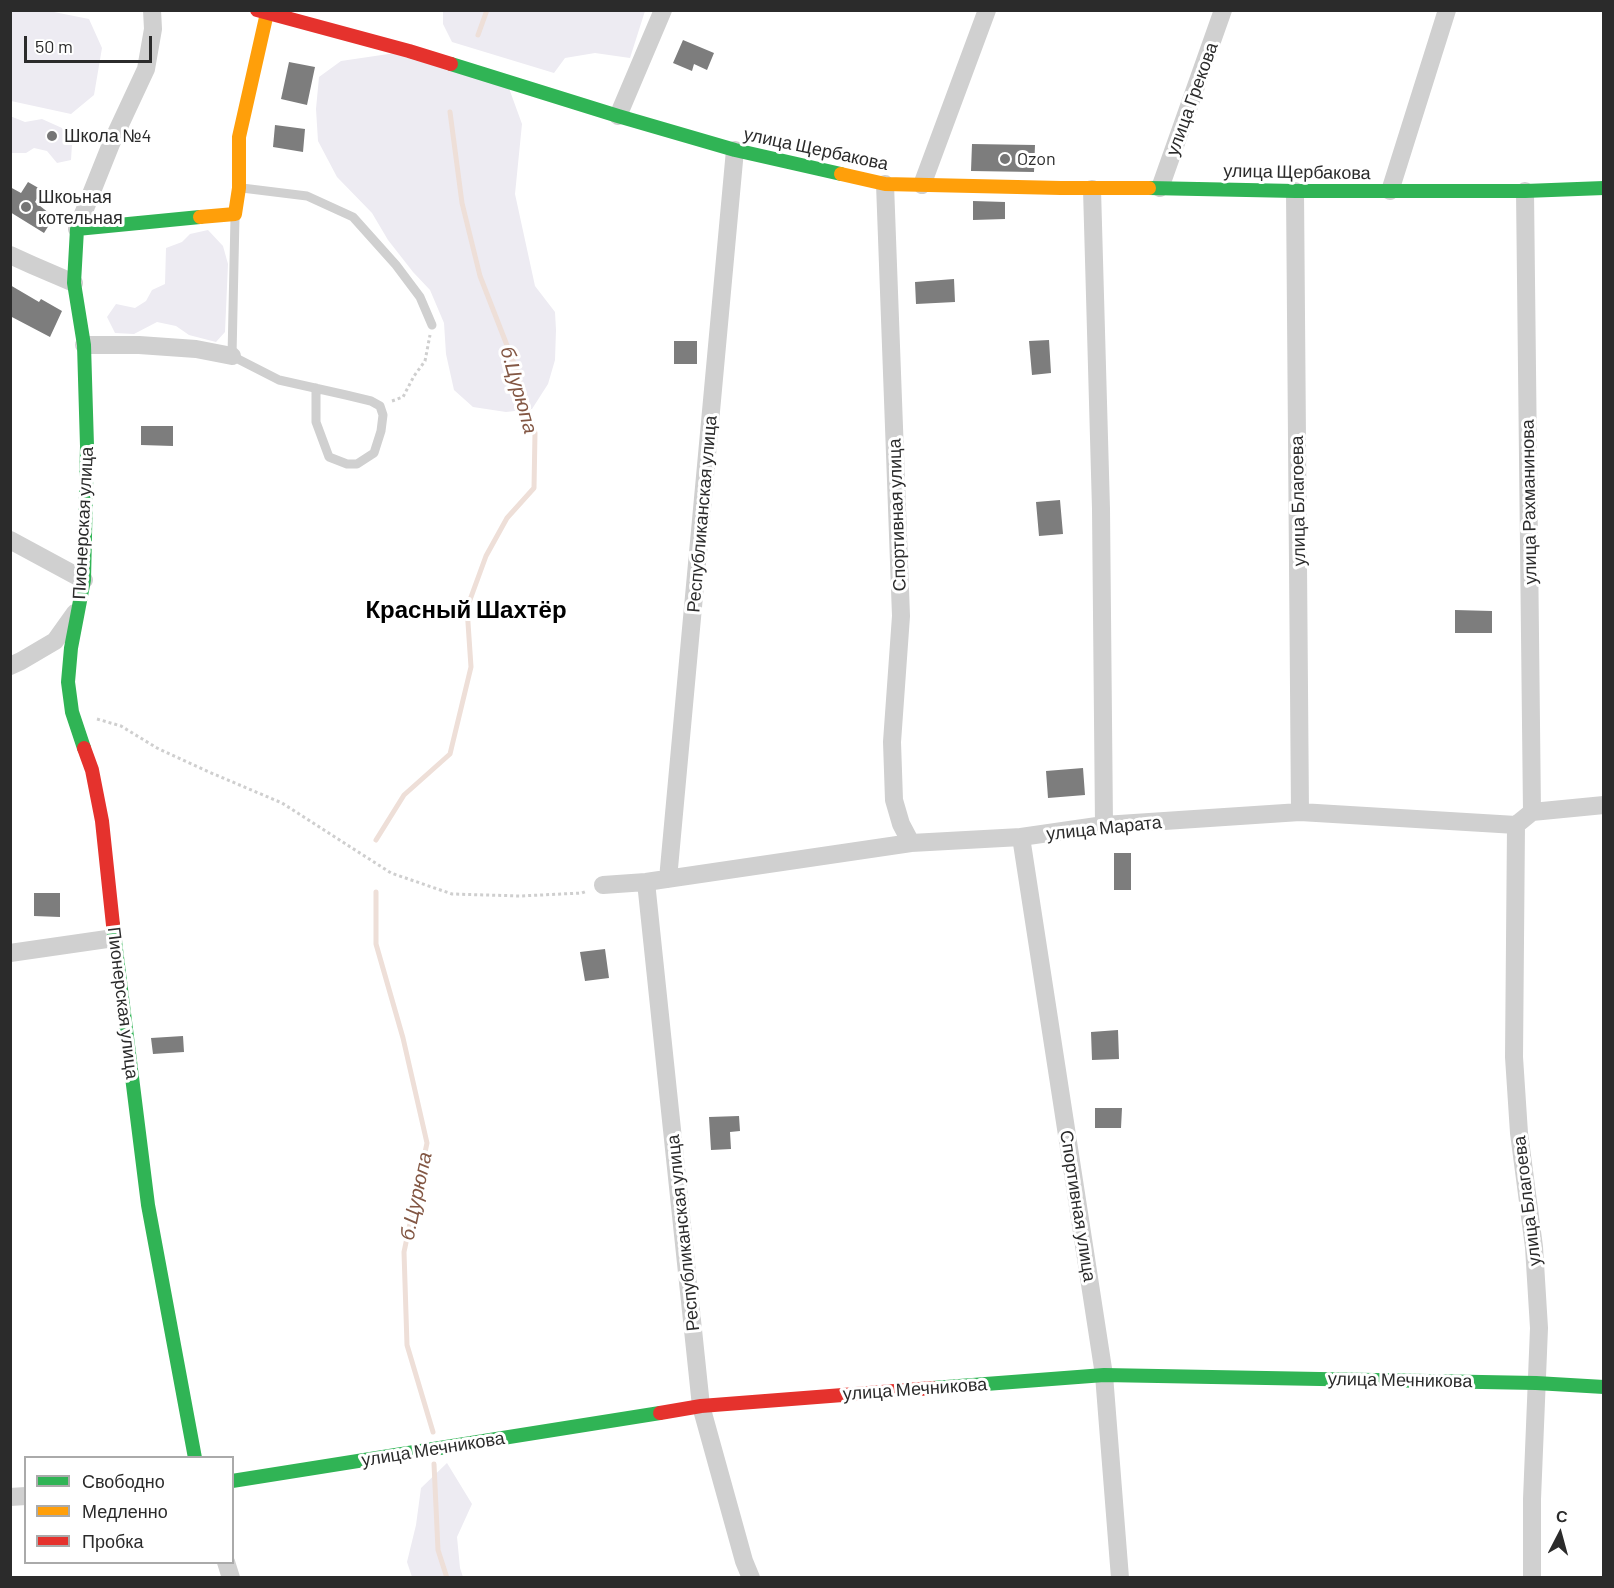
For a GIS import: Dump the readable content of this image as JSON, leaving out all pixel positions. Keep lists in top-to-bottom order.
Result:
{
  "streets": {
    "street": [
      "улица Грекова",
      "улица Щербакова",
      "улица Благоева",
      "улица Рахманинова",
      "Республиканская улица",
      "Спортивная улица",
      "Пионерская улица",
      "улица Марата",
      "улица Мечникова"
    ]
  },
  "crossings": [
    ["улица Грекова", "улица Щербакова"],
    ["улица Щербакова", "улица Благоева"],
    ["улица Щербакова", "улица Рахманинова"],
    ["улица Щербакова", "Республиканская улица"],
    ["улица Щербакова", "Спортивная улица"],
    ["улица Благоева", "улица Марата"],
    ["улица Благоева", "улица Мечникова"],
    ["Республиканская улица", "улица Марата"],
    ["Республиканская улица", "улица Мечникова"],
    ["Спортивная улица", "улица Марата"],
    ["Спортивная улица", "улица Мечникова"]
  ],
  "districts": ["Красный Шахтёр"],
  "water": ["б.Цурюпа"],
  "places": ["Школа №4", "Ozon", "Шкоьная котельная"],
  "legend": ["Свободно", "Медленно", "Пробка"],
  "scale_bar": "50 m",
  "north": "top"
}
